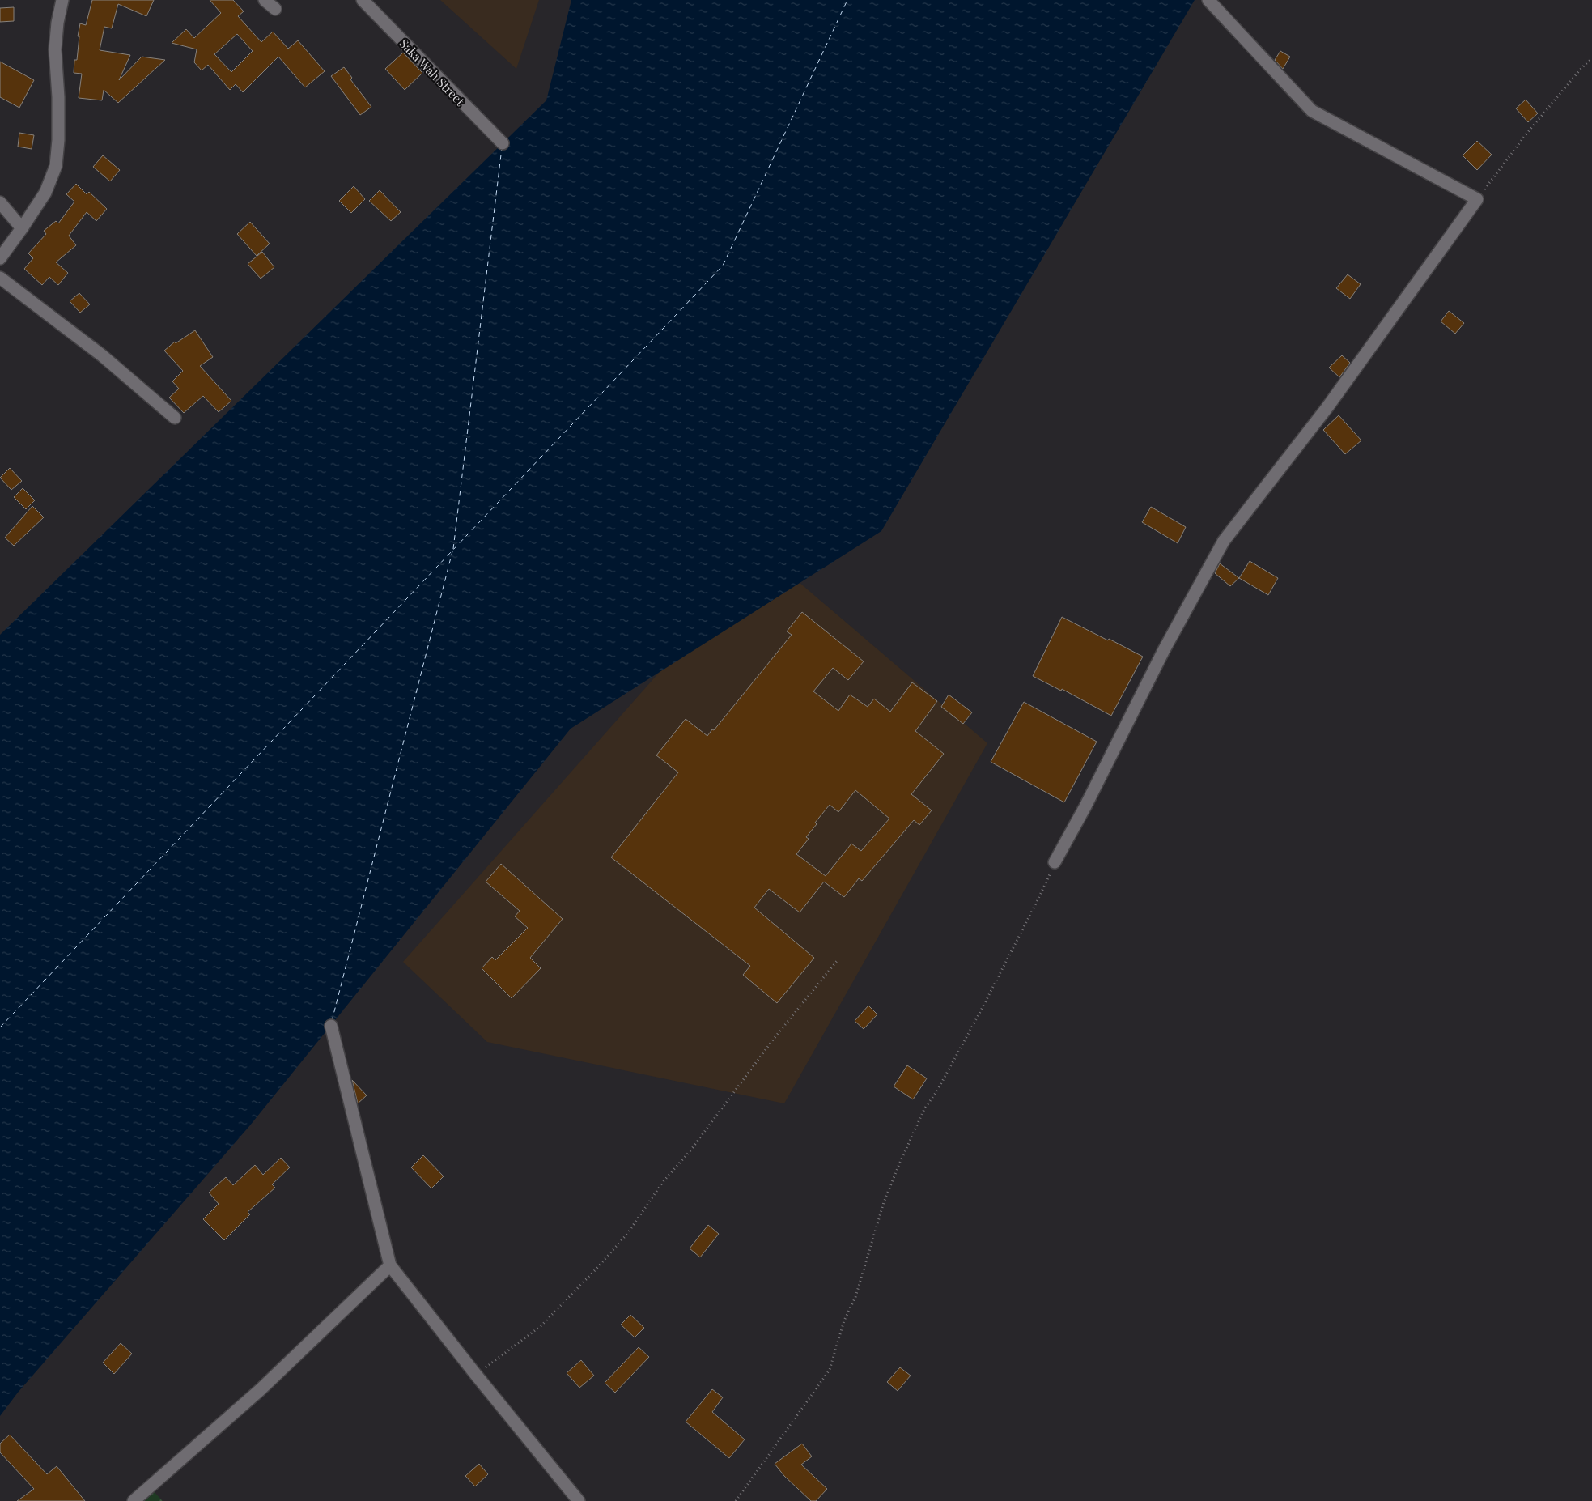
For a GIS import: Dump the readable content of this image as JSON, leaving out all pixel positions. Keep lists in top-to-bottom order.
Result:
{
  "streets": {
    "street": ["Saka Wah Street"]
  }
}
